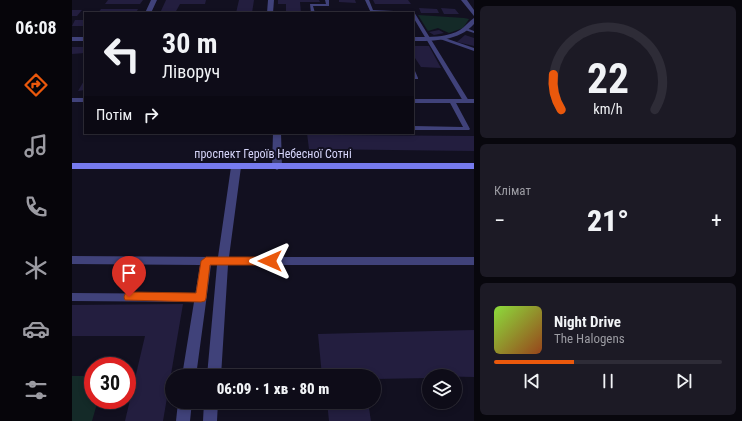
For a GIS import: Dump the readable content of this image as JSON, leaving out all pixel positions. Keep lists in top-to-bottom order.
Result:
{
  "streets": {
    "street": ["проспект Героїв Небесної Сотні"]
  },
  "page": {
    "tabs": "06:08",
    "turn": ["30 m", "Ліворуч"],
    "then": "Потім",
    "tile": "Клімат",
    "heat": ["−", "21°", "+"],
    "song": ["Night Drive", "The Halogens"],
    "limit": "30",
    "trip": "06:09 · 1 хв · 80 m",
    "gauge": ["22", "km/h"]
  }
}
